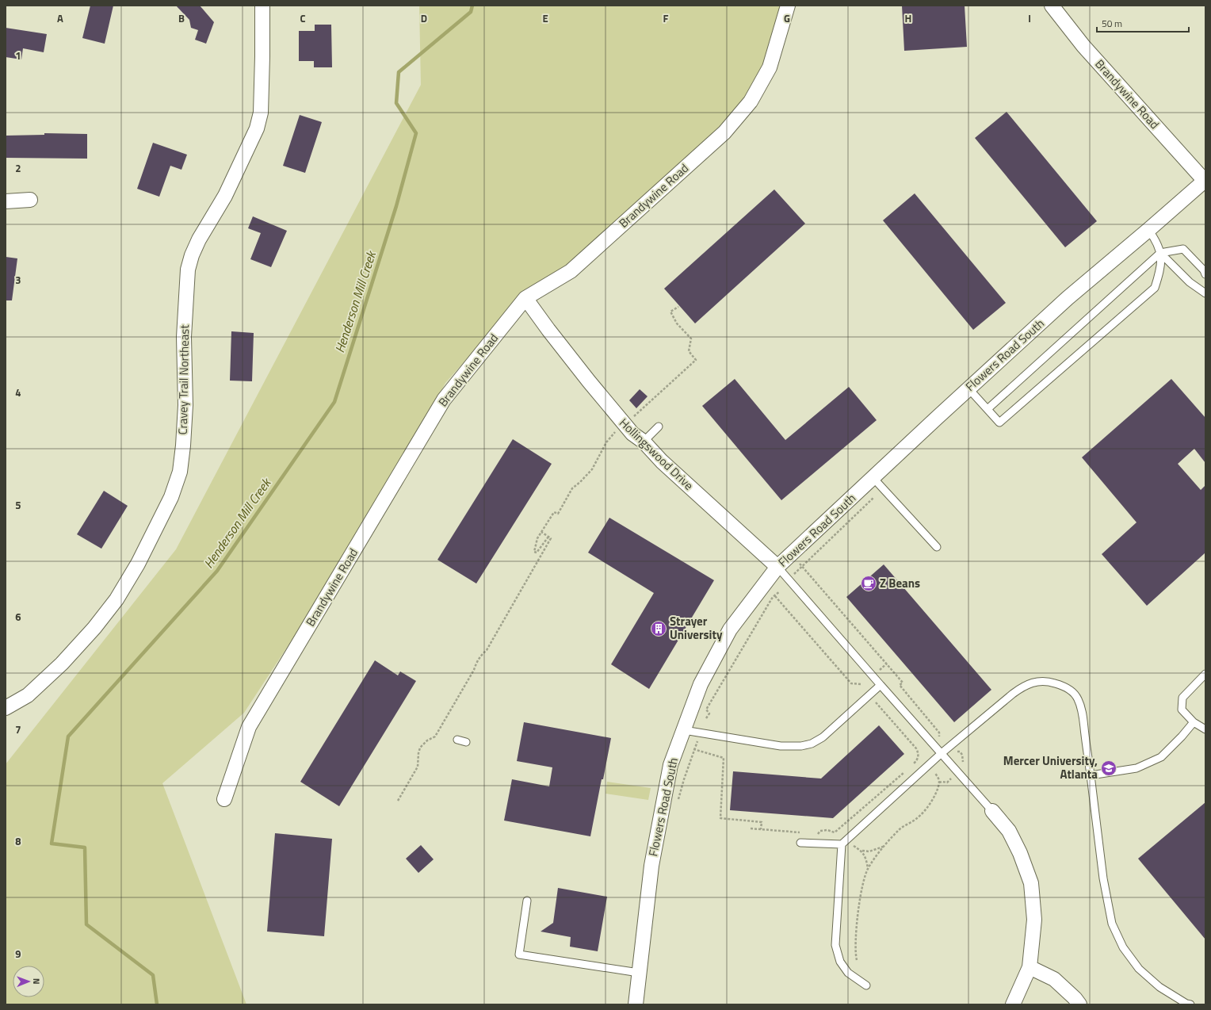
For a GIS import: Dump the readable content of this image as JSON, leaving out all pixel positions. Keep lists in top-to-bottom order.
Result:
{
  "streets": {
    "street": [
      "Brandywine Road",
      "Flowers Road South",
      "Cravey Trail Northeast",
      "Hollingswood Drive"
    ]
  },
  "crossings": [
    ["Brandywine Road", "Flowers Road South"],
    ["Brandywine Road", "Hollingswood Drive"],
    ["Flowers Road South", "Hollingswood Drive"]
  ],
  "water": ["Henderson Mill Creek"],
  "places": {
    "cafe": ["Z Beans"],
    "building": ["Strayer University"],
    "school or university": ["Mercer University, Atlanta"]
  },
  "scale_bar": "50 m",
  "north": "right",
  "grid": {
    "columns": [
      "A",
      "B",
      "C",
      "D",
      "E",
      "F",
      "G",
      "H",
      "I"
    ],
    "rows": [
      "1",
      "2",
      "3",
      "4",
      "5",
      "6",
      "7",
      "8",
      "9"
    ]
  }
}
